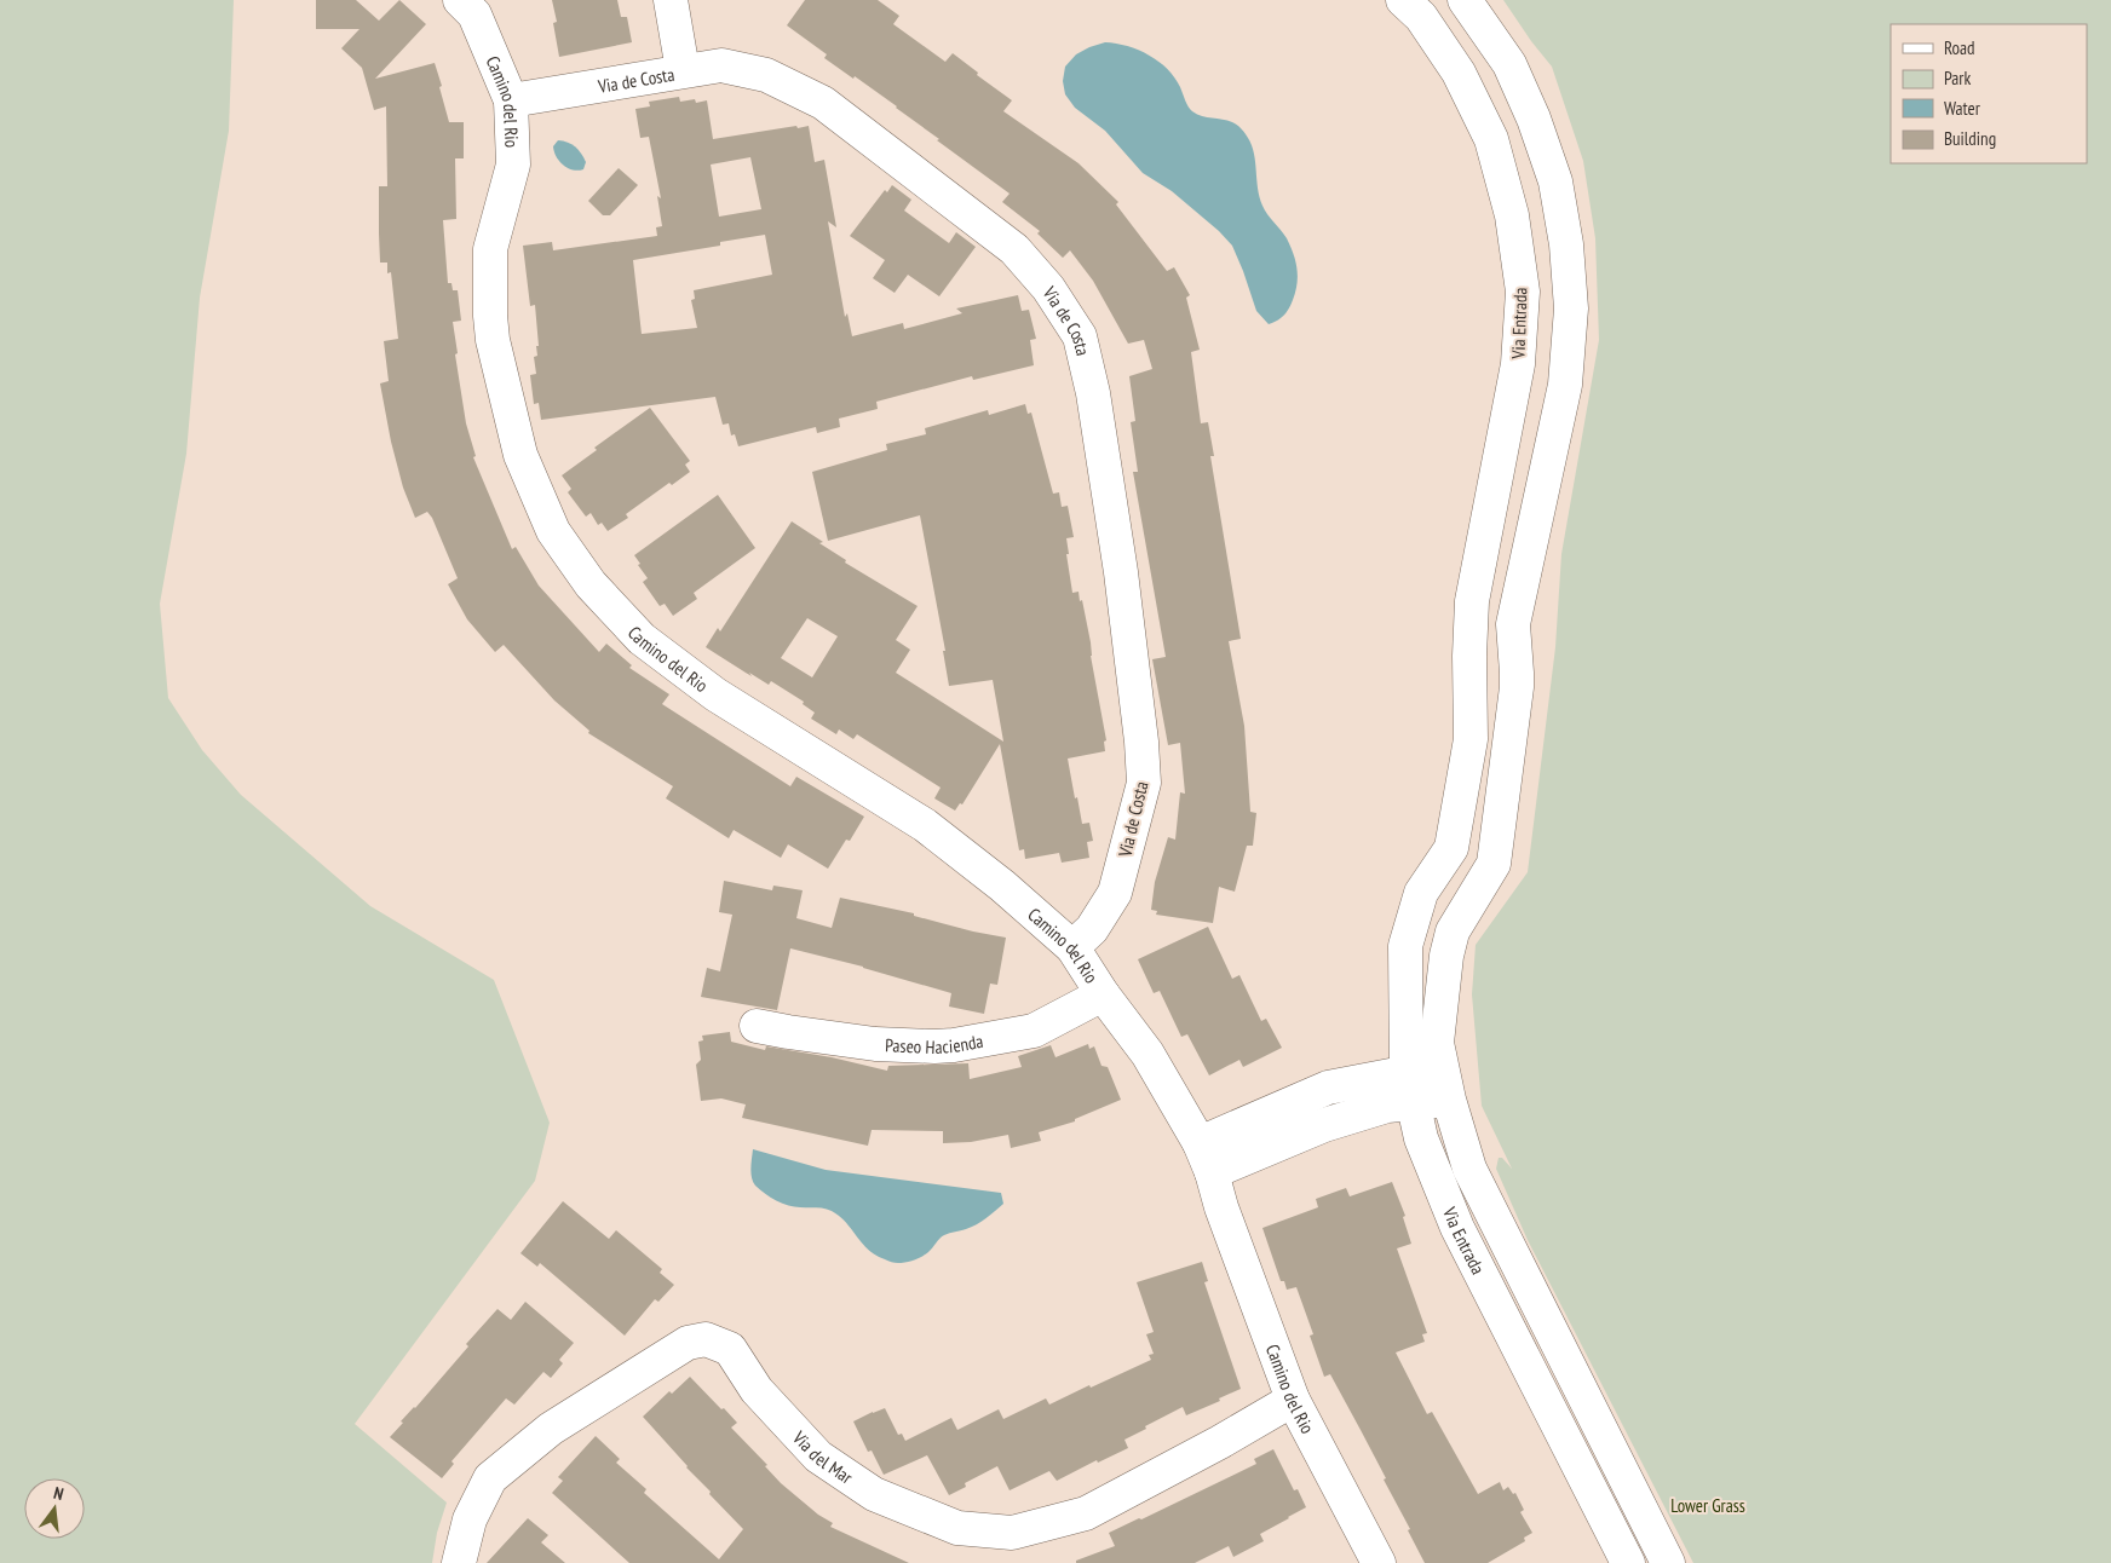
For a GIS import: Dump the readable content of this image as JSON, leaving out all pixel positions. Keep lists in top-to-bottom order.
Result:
{
  "streets": {
    "street": [
      "Via de Costa",
      "Camino del Rio",
      "Via Entrada",
      "Paseo Hacienda",
      "Via del Mar"
    ]
  },
  "crossings": [
    ["Via de Costa", "Camino del Rio"],
    ["Camino del Rio", "Paseo Hacienda"],
    ["Camino del Rio", "Via del Mar"]
  ],
  "parks": ["Lower Grass"],
  "legend": [
    "Road",
    "Park",
    "Water",
    "Building"
  ],
  "north": "top"
}
